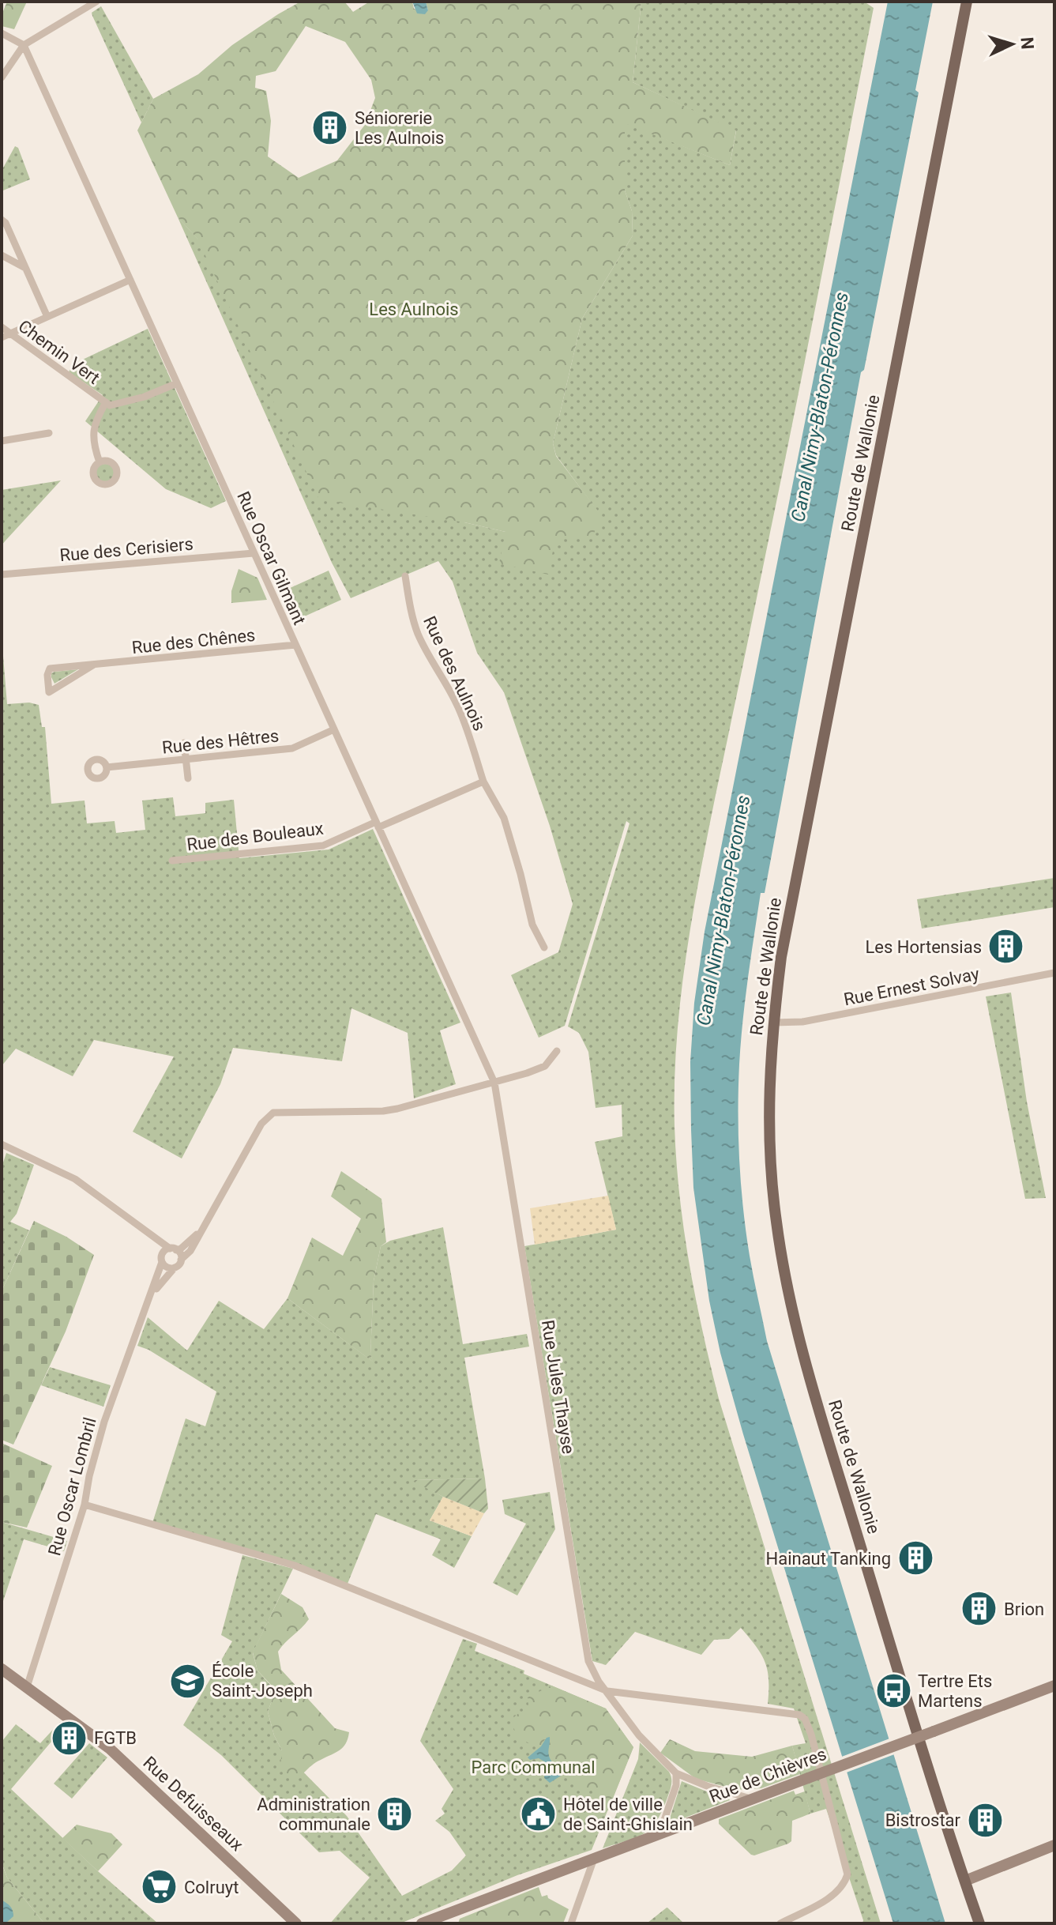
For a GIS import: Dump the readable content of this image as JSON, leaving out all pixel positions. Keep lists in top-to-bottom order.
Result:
{
  "streets": {
    "main road": ["Route de Wallonie", "Rue de Chièvres", "Rue Defuisseaux"],
    "street": [
      "Chemin Vert",
      "Rue des Cerisiers",
      "Rue Oscar Gilmant",
      "Rue des Chênes",
      "Rue des Aulnois",
      "Rue des Hêtres",
      "Rue des Bouleaux",
      "Rue Ernest Solvay",
      "Rue Jules Thayse",
      "Rue Oscar Lombril"
    ]
  },
  "crossings": [
    ["Route de Wallonie", "Rue Ernest Solvay"],
    ["Rue des Cerisiers", "Rue Oscar Gilmant"],
    ["Rue Oscar Gilmant", "Rue des Chênes"],
    ["Rue Oscar Gilmant", "Rue des Hêtres"],
    ["Rue Oscar Gilmant", "Rue des Bouleaux"],
    ["Rue Oscar Gilmant", "Rue Jules Thayse"],
    ["Rue Oscar Lombril", "Rue Defuisseaux"]
  ],
  "water": ["Canal Nimy-Blaton-Péronnes"],
  "parks": ["Les Aulnois", "Parc Communal"],
  "places": {
    "building": [
      "Séniorerie Les Aulnois",
      "Les Hortensias",
      "Hainaut Tanking",
      "Brion",
      "FGTB",
      "Administration communale",
      "Bistrostar"
    ],
    "school or university": ["École Saint-Joseph"],
    "bus stop": ["Tertre Ets Martens"],
    "public building": ["Hôtel de ville de Saint-Ghislain"],
    "supermarket": ["Colruyt"]
  },
  "north": "right"
}
